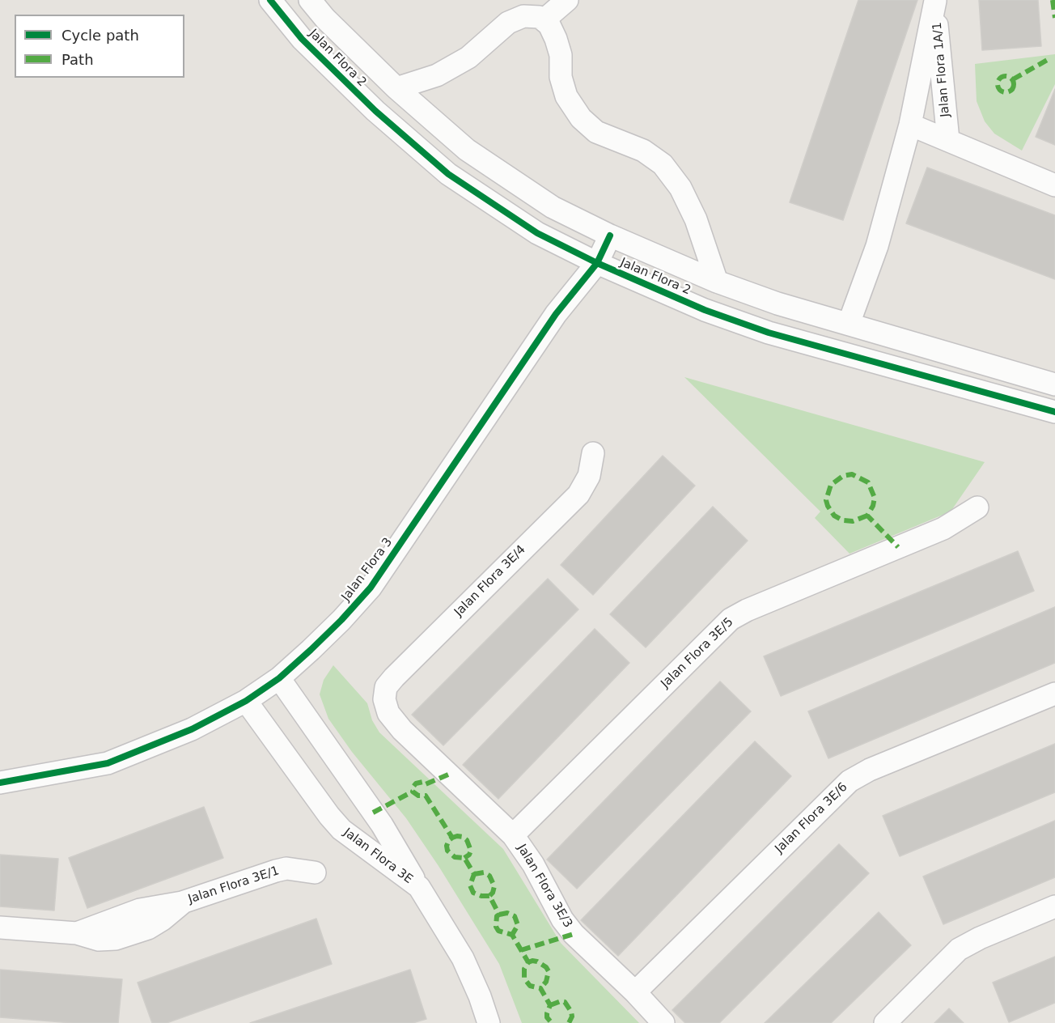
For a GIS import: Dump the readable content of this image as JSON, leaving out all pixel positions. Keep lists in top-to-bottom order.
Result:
{
  "streets": {
    "street": [
      "Jalan Flora 2",
      "Jalan Flora 1A/1",
      "Jalan Flora 3",
      "Jalan Flora 3E/4",
      "Jalan Flora 3E/5",
      "Jalan Flora 3E/6",
      "Jalan Flora 3E",
      "Jalan Flora 3E/1",
      "Jalan Flora 3E/3"
    ]
  },
  "crossings": [
    ["Jalan Flora 2", "Jalan Flora 3"],
    ["Jalan Flora 3", "Jalan Flora 3E"],
    ["Jalan Flora 3E/4", "Jalan Flora 3E/3"],
    ["Jalan Flora 3E/5", "Jalan Flora 3E/3"],
    ["Jalan Flora 3E/6", "Jalan Flora 3E/3"]
  ],
  "legend": ["Cycle path", "Path"]
}
